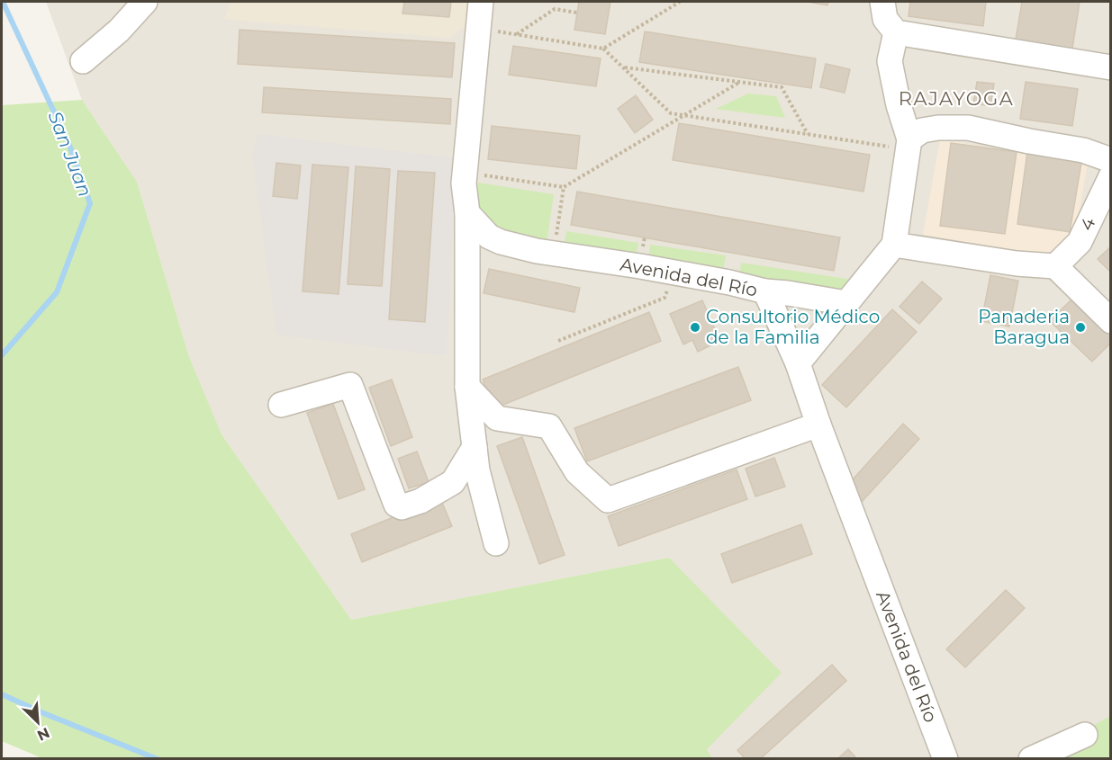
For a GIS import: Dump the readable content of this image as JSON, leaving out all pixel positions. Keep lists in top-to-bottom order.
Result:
{
  "streets": {
    "street": ["4", "Avenida del Río"]
  },
  "districts": ["RAJAYOGA"],
  "water": ["San Juan"],
  "places": ["Consultorio Médico de la Familia", "Panaderia Baragua"],
  "north": "bottom right"
}
